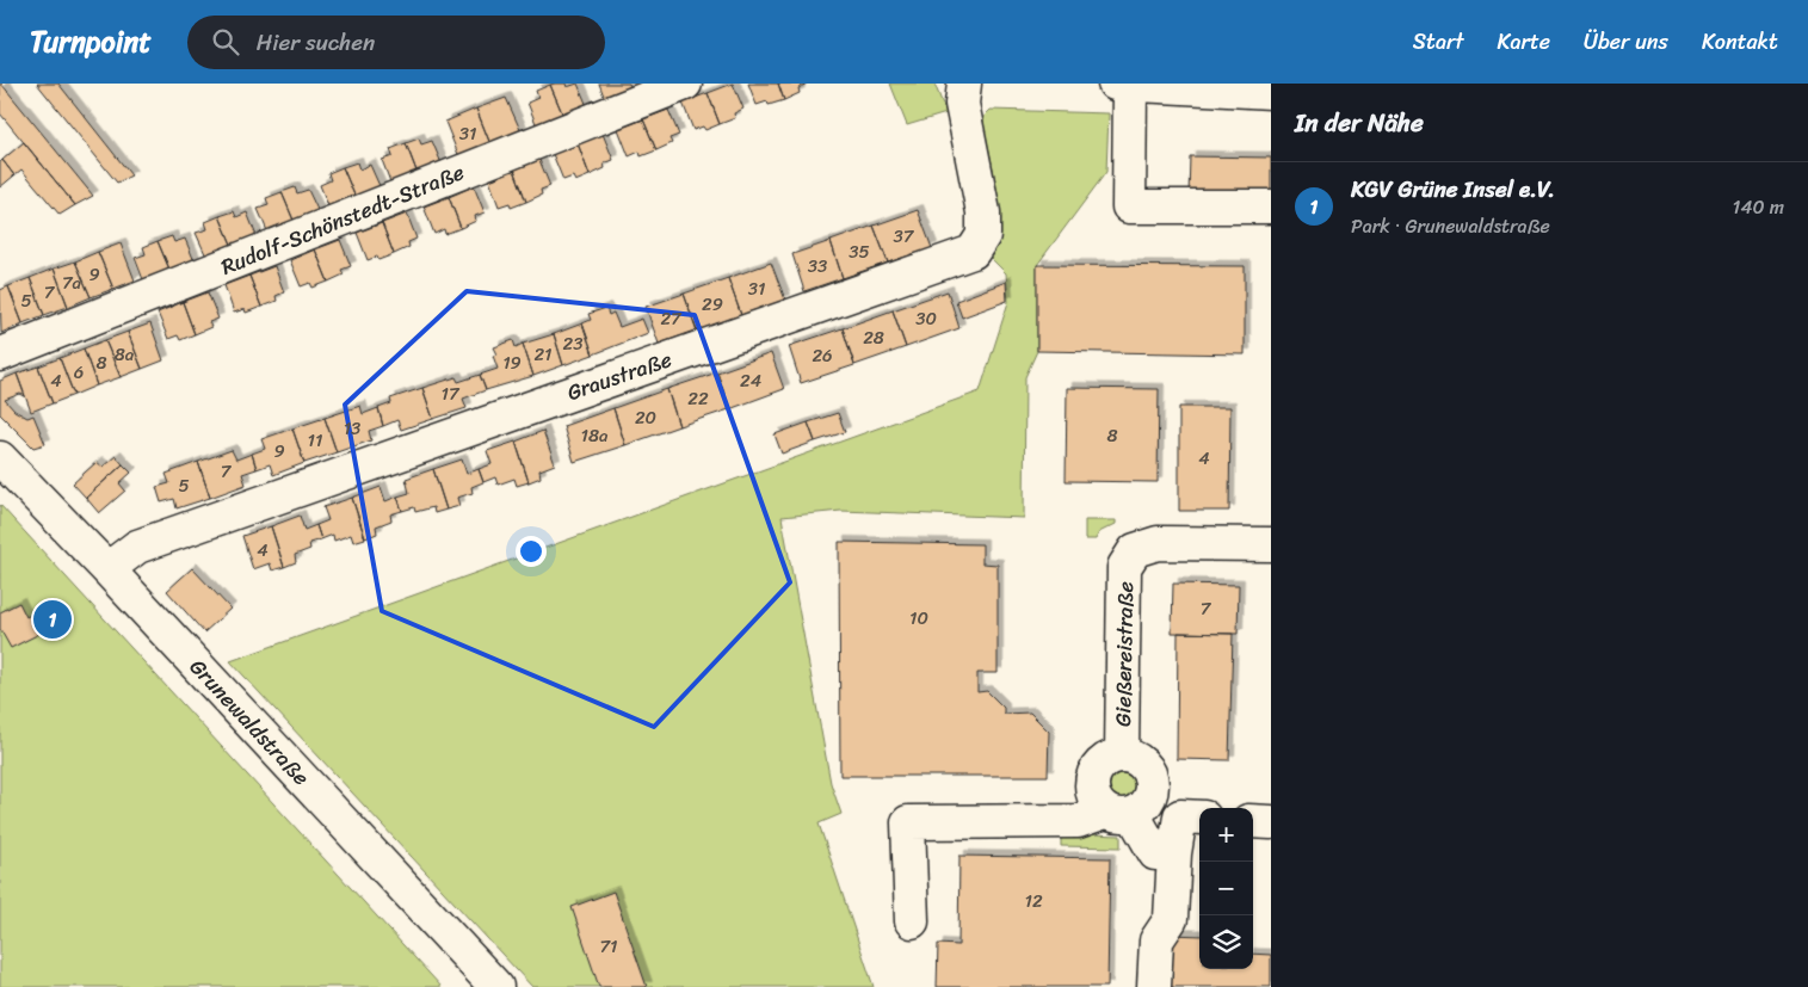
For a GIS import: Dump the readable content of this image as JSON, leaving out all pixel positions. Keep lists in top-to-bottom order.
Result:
{
  "streets": {
    "street": [
      "Rudolf-Schönstedt-Straße",
      "Graustraße",
      "Gießereistraße",
      "Grunewaldstraße"
    ]
  },
  "crossings": [
    ["Graustraße", "Grunewaldstraße"]
  ],
  "house_numbers": [
    "31",
    "37",
    "35",
    "33",
    "9",
    "7a",
    "31",
    "7",
    "5",
    "29",
    "27",
    "30",
    "28",
    "23",
    "8a",
    "21",
    "26",
    "8",
    "19",
    "6",
    "4",
    "24",
    "17",
    "22",
    "20",
    "13",
    "18a",
    "8",
    "11",
    "9",
    "4",
    "7",
    "5",
    "4",
    "7",
    "10",
    "12",
    "71"
  ],
  "page": {
    "header": "Turnpoint",
    "search": "Hier suchen",
    "nav": [
      "Start",
      "Karte",
      "Über uns",
      "Kontakt"
    ],
    "heading": "In der Nähe",
    "list": [
      {
        "mark": "1",
        "name": "KGV Grüne Insel e.V.",
        "note": "Park · Grunewaldstraße",
        "value": "140 m"
      }
    ],
    "pins": "1",
    "map_buttons": ["+", "−"]
  }
}
